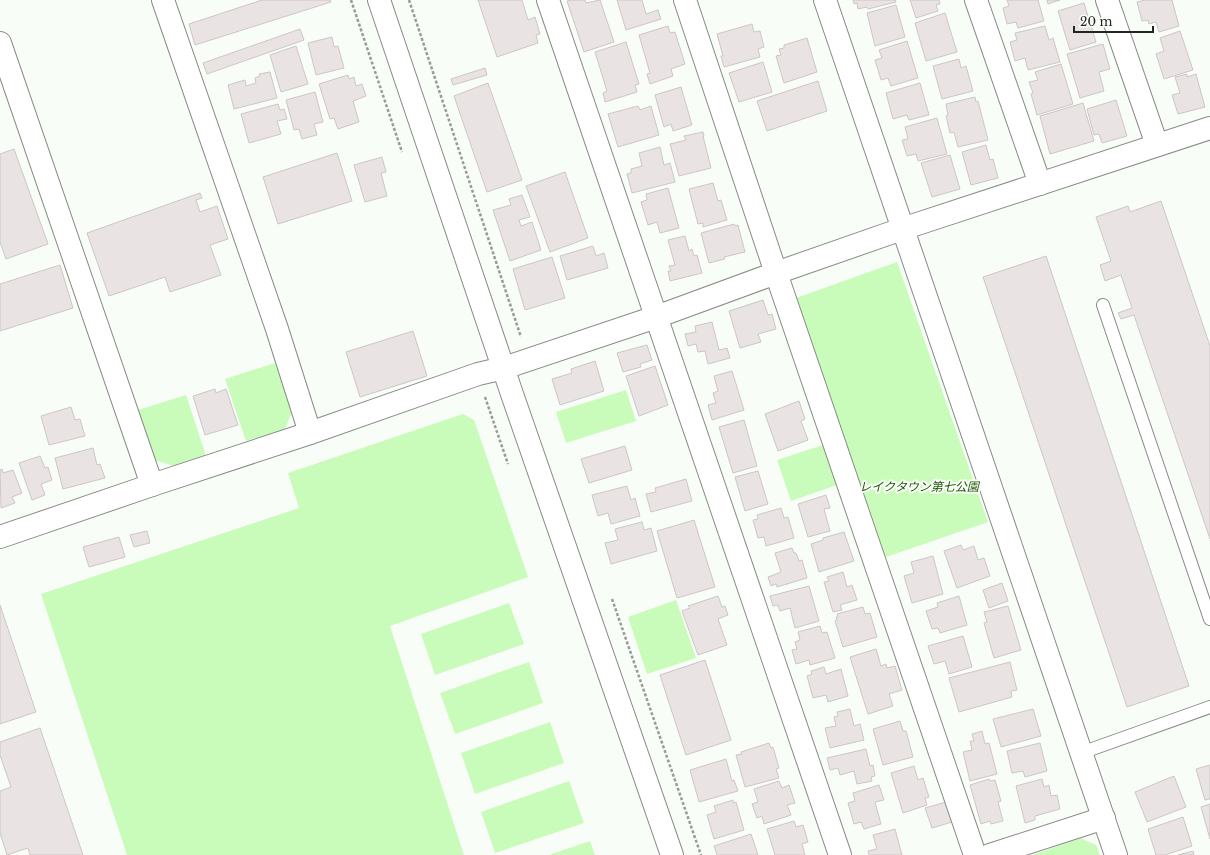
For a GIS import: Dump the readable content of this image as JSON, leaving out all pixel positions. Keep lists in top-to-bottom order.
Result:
{
  "parks": ["レイクタウン第七公園"],
  "scale_bar": "20 m"
}
